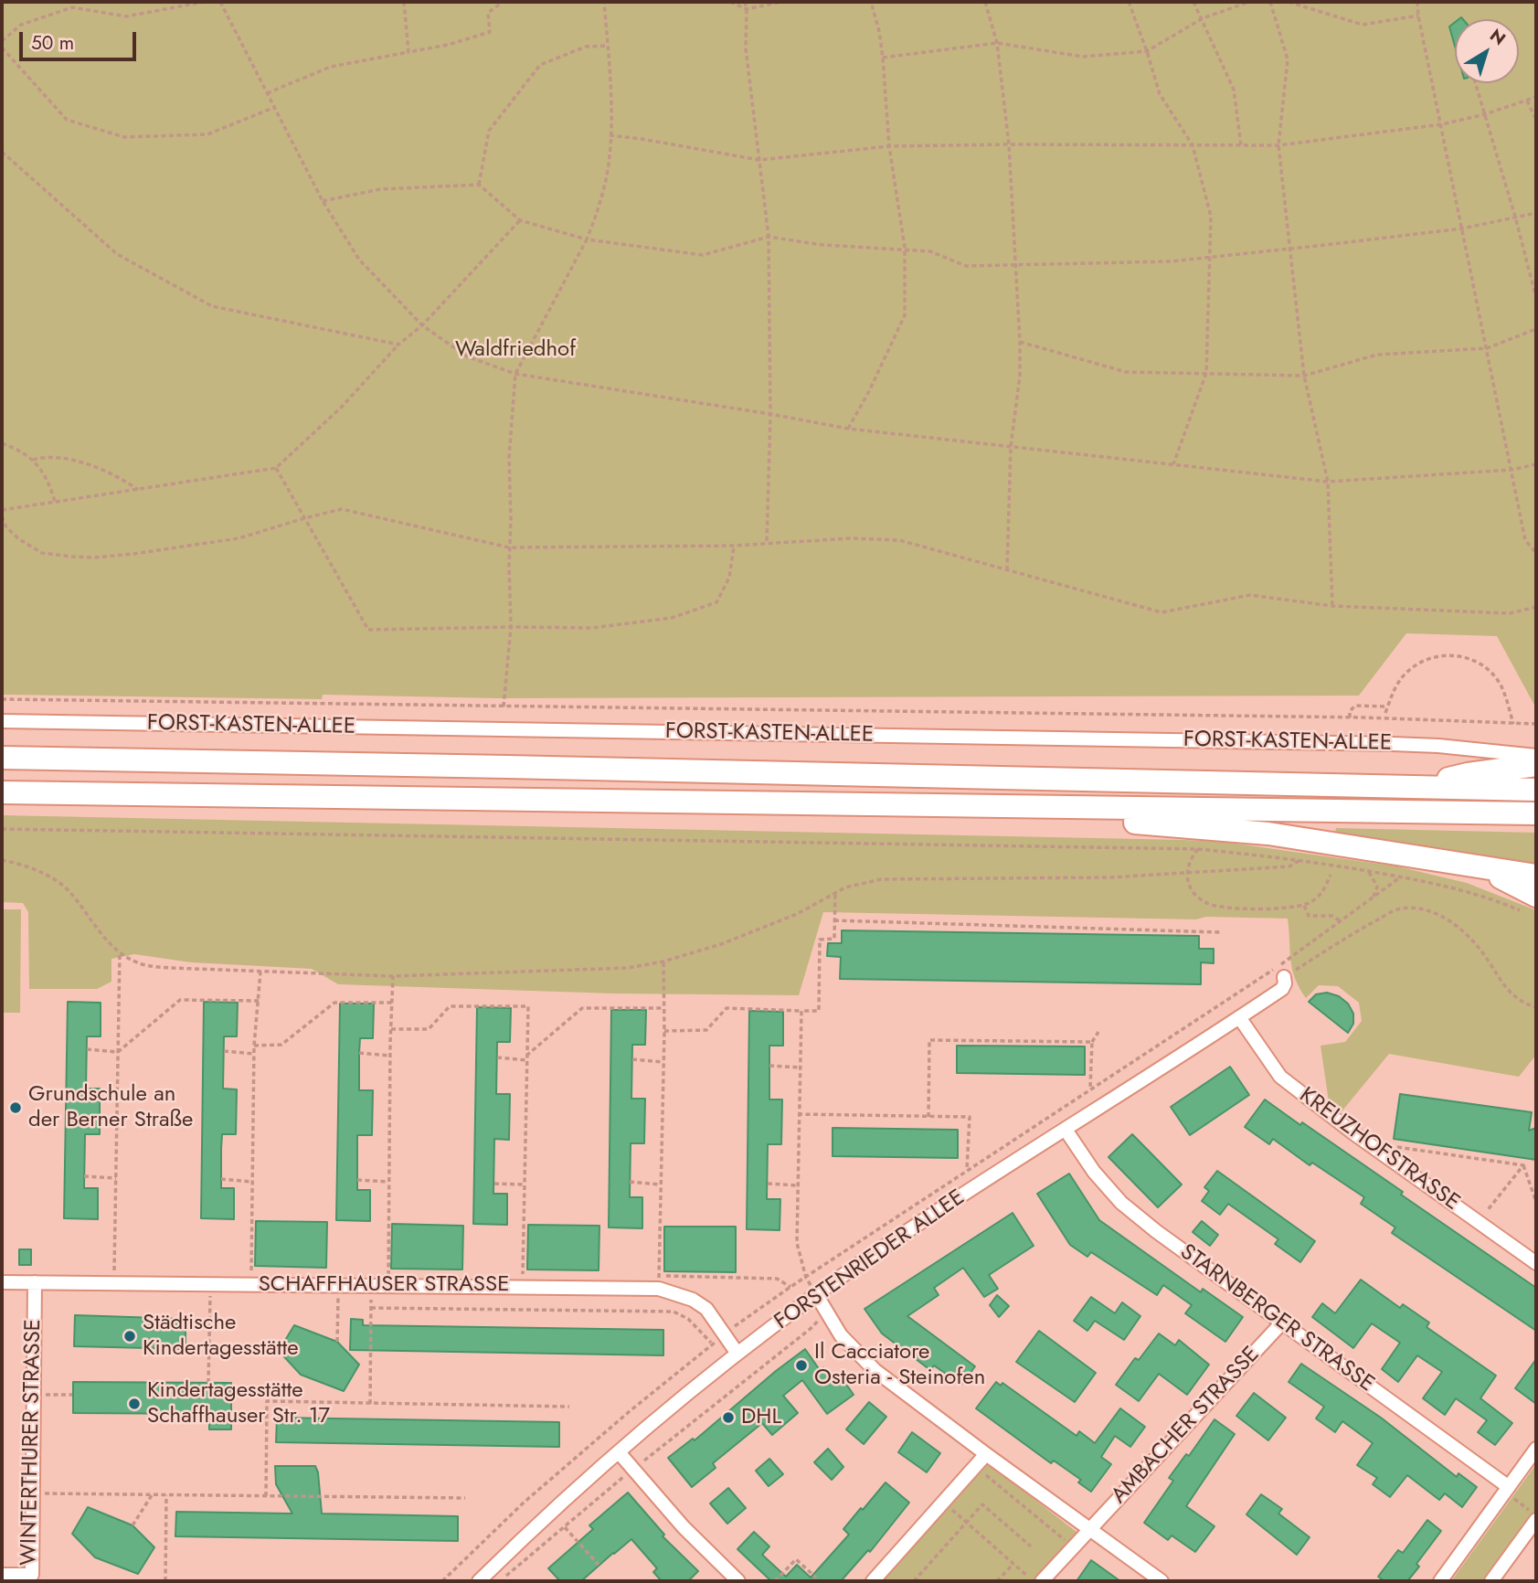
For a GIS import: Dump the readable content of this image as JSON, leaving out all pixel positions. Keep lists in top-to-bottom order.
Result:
{
  "streets": {
    "street": [
      "FORST-KASTEN-ALLEE",
      "KREUZHOFSTRASSE",
      "FORSTENRIEDER ALLEE",
      "SCHAFFHAUSER STRASSE",
      "STARNBERGER STRASSE",
      "AMBACHER STRASSE",
      "WINTERTHURER STRASSE"
    ]
  },
  "crossings": [
    ["KREUZHOFSTRASSE", "FORSTENRIEDER ALLEE"],
    ["FORSTENRIEDER ALLEE", "SCHAFFHAUSER STRASSE"],
    ["FORSTENRIEDER ALLEE", "STARNBERGER STRASSE"],
    ["SCHAFFHAUSER STRASSE", "WINTERTHURER STRASSE"],
    ["STARNBERGER STRASSE", "AMBACHER STRASSE"]
  ],
  "parks": ["Waldfriedhof"],
  "places": [
    "Grundschule an der Berner Straße",
    "Städtische Kindertagesstätte",
    "Il Cacciatore Osteria - Steinofen",
    "Kindertagesstätte Schaffhauser Str. 17",
    "DHL"
  ],
  "scale_bar": "50 m",
  "north": "top right"
}
